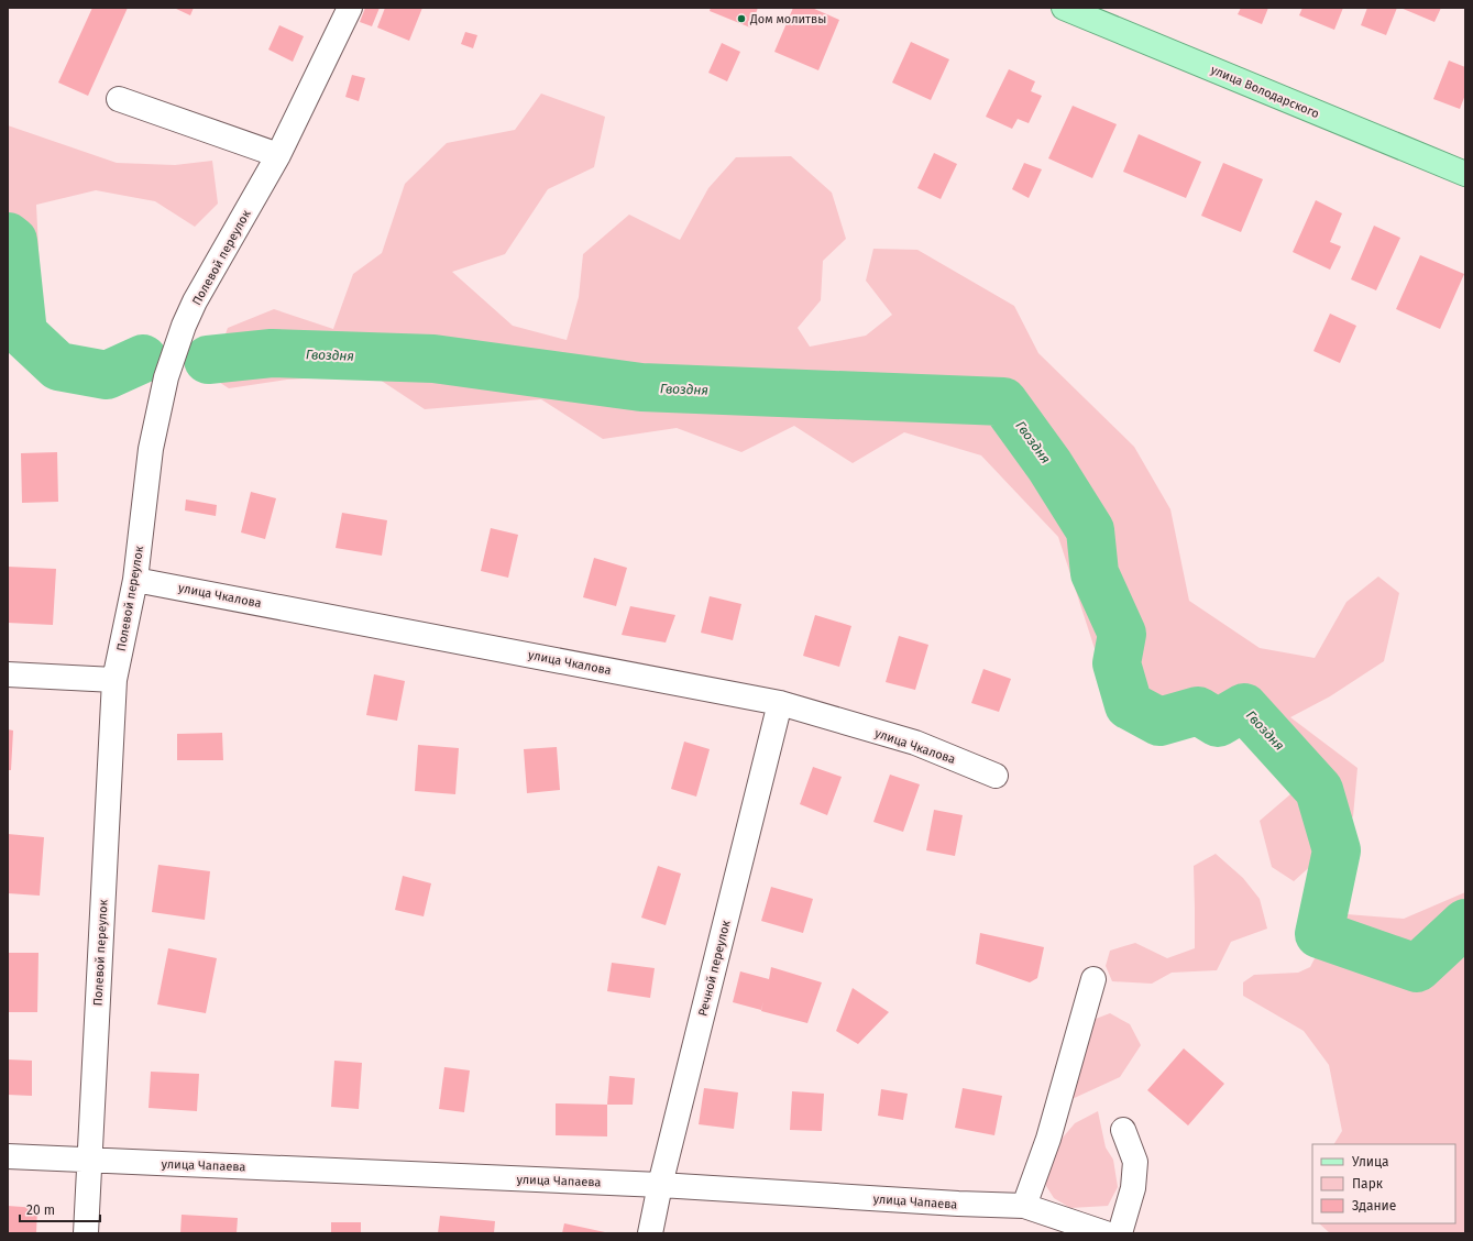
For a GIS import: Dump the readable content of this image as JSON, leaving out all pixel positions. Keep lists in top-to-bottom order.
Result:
{
  "streets": {
    "main road": ["улица Володарского"],
    "street": [
      "Полевой переулок",
      "улица Чкалова",
      "Речной переулок",
      "улица Чапаева"
    ]
  },
  "crossings": [
    ["Полевой переулок", "улица Чкалова"],
    ["Полевой переулок", "улица Чапаева"],
    ["улица Чкалова", "Речной переулок"],
    ["Речной переулок", "улица Чапаева"]
  ],
  "water": ["Гвоздня"],
  "places": ["Дом молитвы"],
  "legend": ["Улица", "Парк", "Здание"],
  "scale_bar": "20 m"
}
